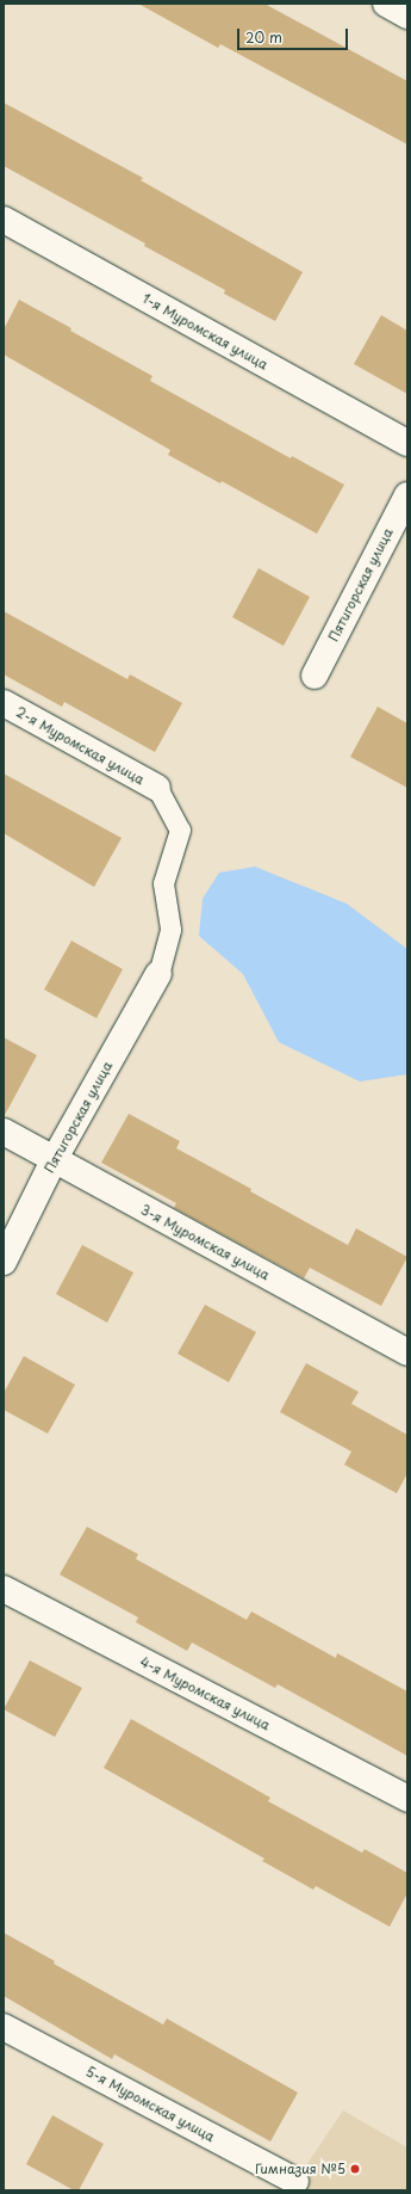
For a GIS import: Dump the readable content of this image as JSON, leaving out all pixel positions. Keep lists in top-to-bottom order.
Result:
{
  "streets": {
    "street": [
      "1-я Муромская улица",
      "Пятигорская улица",
      "2-я Муромская улица",
      "3-я Муромская улица",
      "4-я Муромская улица",
      "5-я Муромская улица"
    ]
  },
  "crossings": [
    ["Пятигорская улица", "3-я Муромская улица"]
  ],
  "places": ["Гимназия №5"],
  "scale_bar": "20 m"
}
